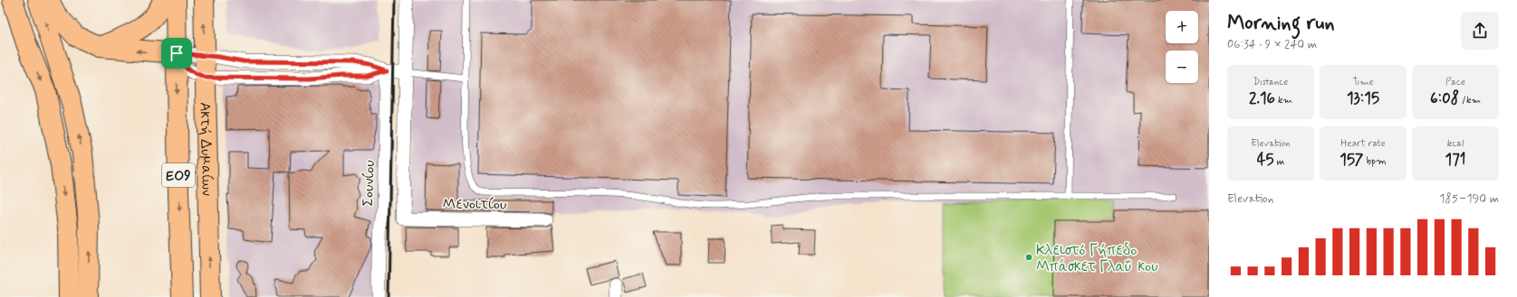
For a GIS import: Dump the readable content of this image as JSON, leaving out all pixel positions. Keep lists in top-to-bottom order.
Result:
{
  "streets": {
    "main road": ["Ακτή Δυμαίων", "ΕΟ9"],
    "street": ["Σουνίου", "Μενοιτίου"]
  },
  "places": ["Κλειστό Γήπεδο Μπάσκετ Γλαΰκου"],
  "page": {
    "heading": ["Morning run", "06:34 · 9 × 240 m"],
    "map_buttons": ["+", "−"],
    "stats": [
      ["Distance", "2.16 km"],
      ["Time", "13:15"],
      ["Pace", "6:08 /km"],
      ["Elevation", "45 m"],
      ["Heart rate", "157 bpm"],
      ["kcal", "171"]
    ],
    "chart": ["Elevation", "185–190 m"]
  }
}
